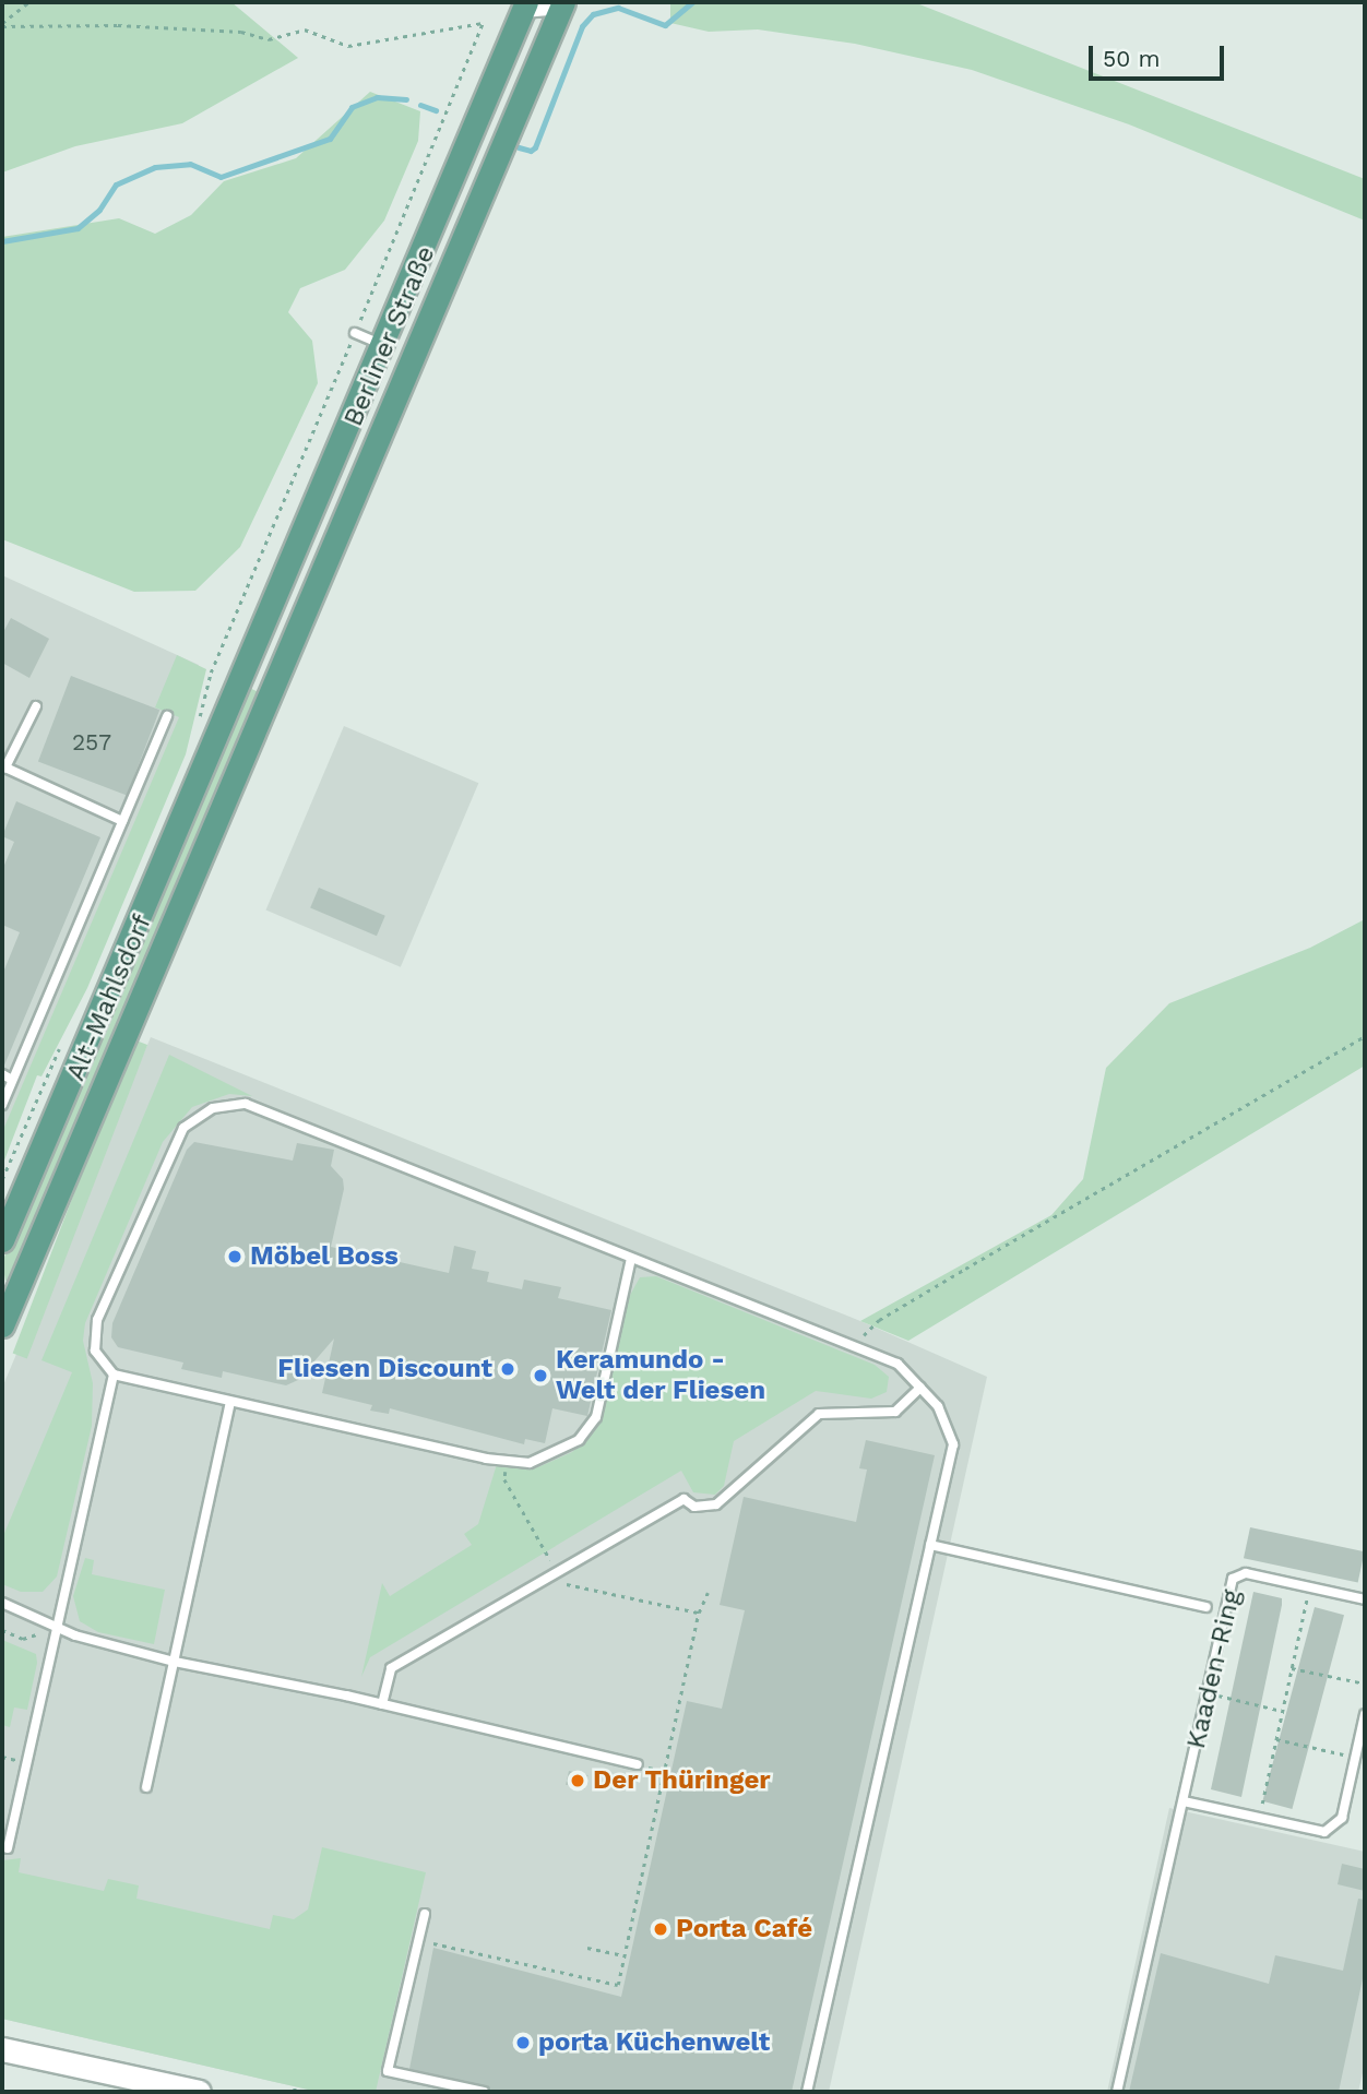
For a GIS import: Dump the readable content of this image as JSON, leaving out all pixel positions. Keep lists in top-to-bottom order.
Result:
{
  "streets": {
    "main road": ["Berliner Straße", "Alt-Mahlsdorf"],
    "lane": ["Kaaden-Ring"]
  },
  "crossings": [
    ["Berliner Straße", "Alt-Mahlsdorf"]
  ],
  "places": [
    "Möbel Boss",
    "Fliesen Discount",
    "Keramundo - Welt der Fliesen",
    "Der Thüringer",
    "Porta Café",
    "porta Küchenwelt"
  ],
  "house_numbers": ["257"],
  "scale_bar": "50 m"
}
